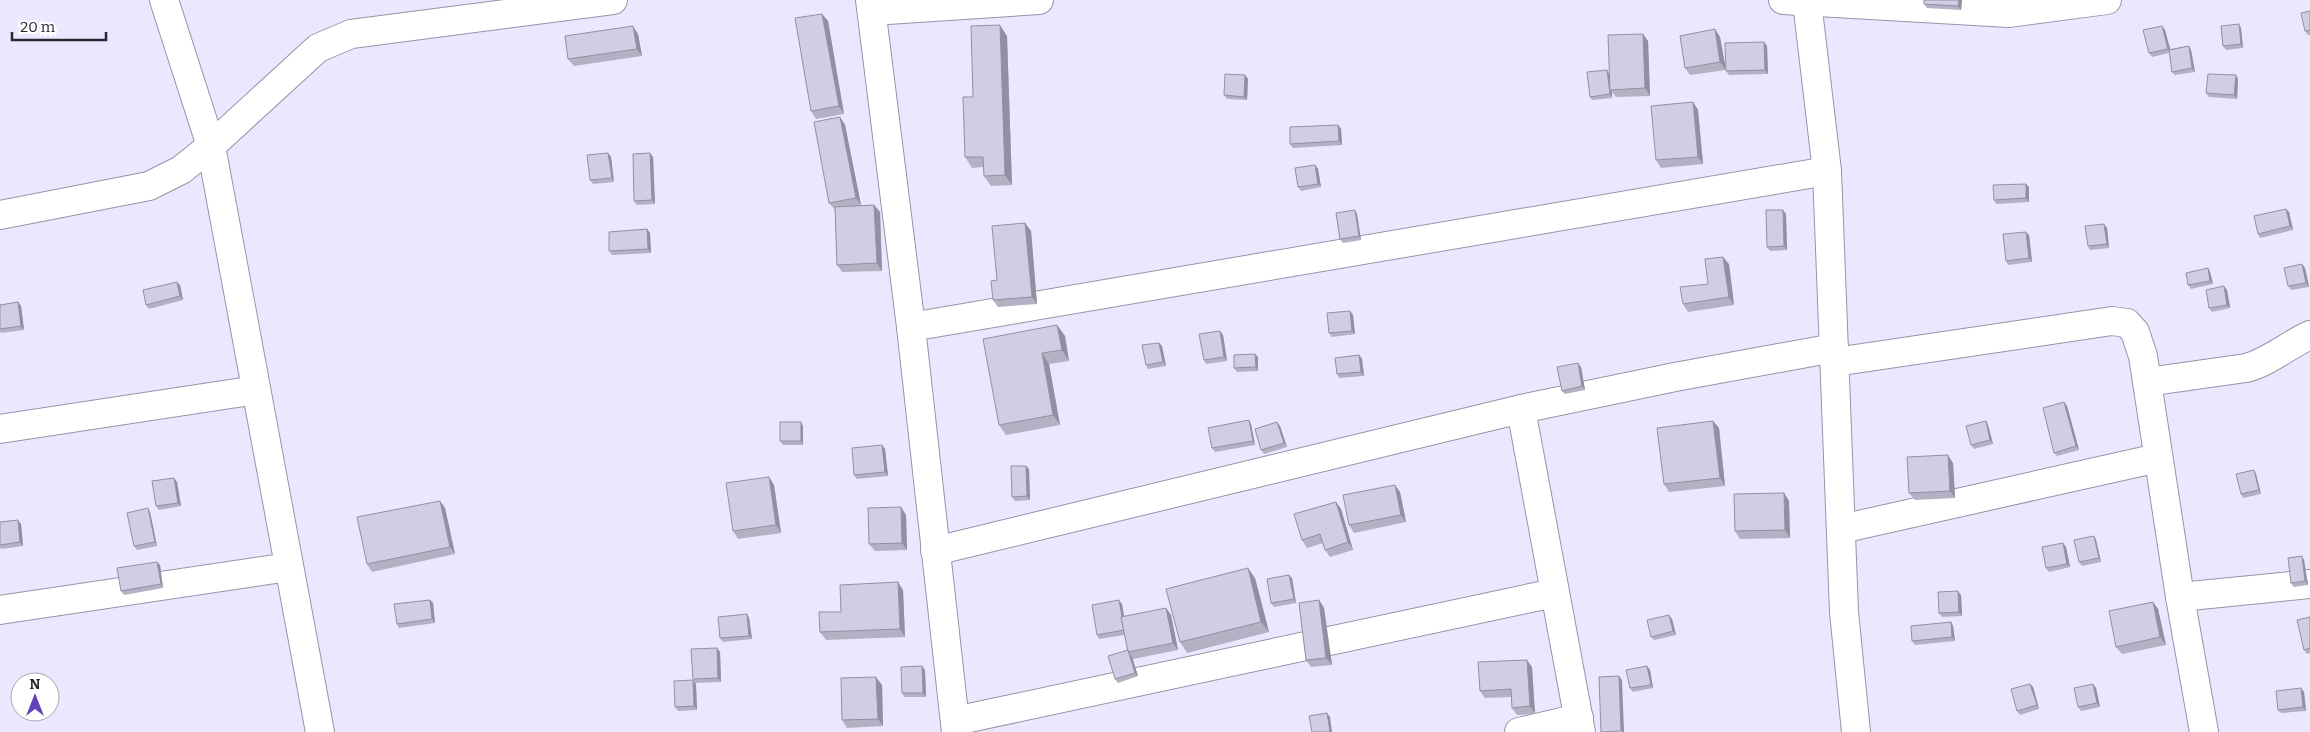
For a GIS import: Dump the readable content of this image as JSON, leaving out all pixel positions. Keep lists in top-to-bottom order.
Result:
{
  "scale_bar": "20 m",
  "north": "top"
}
